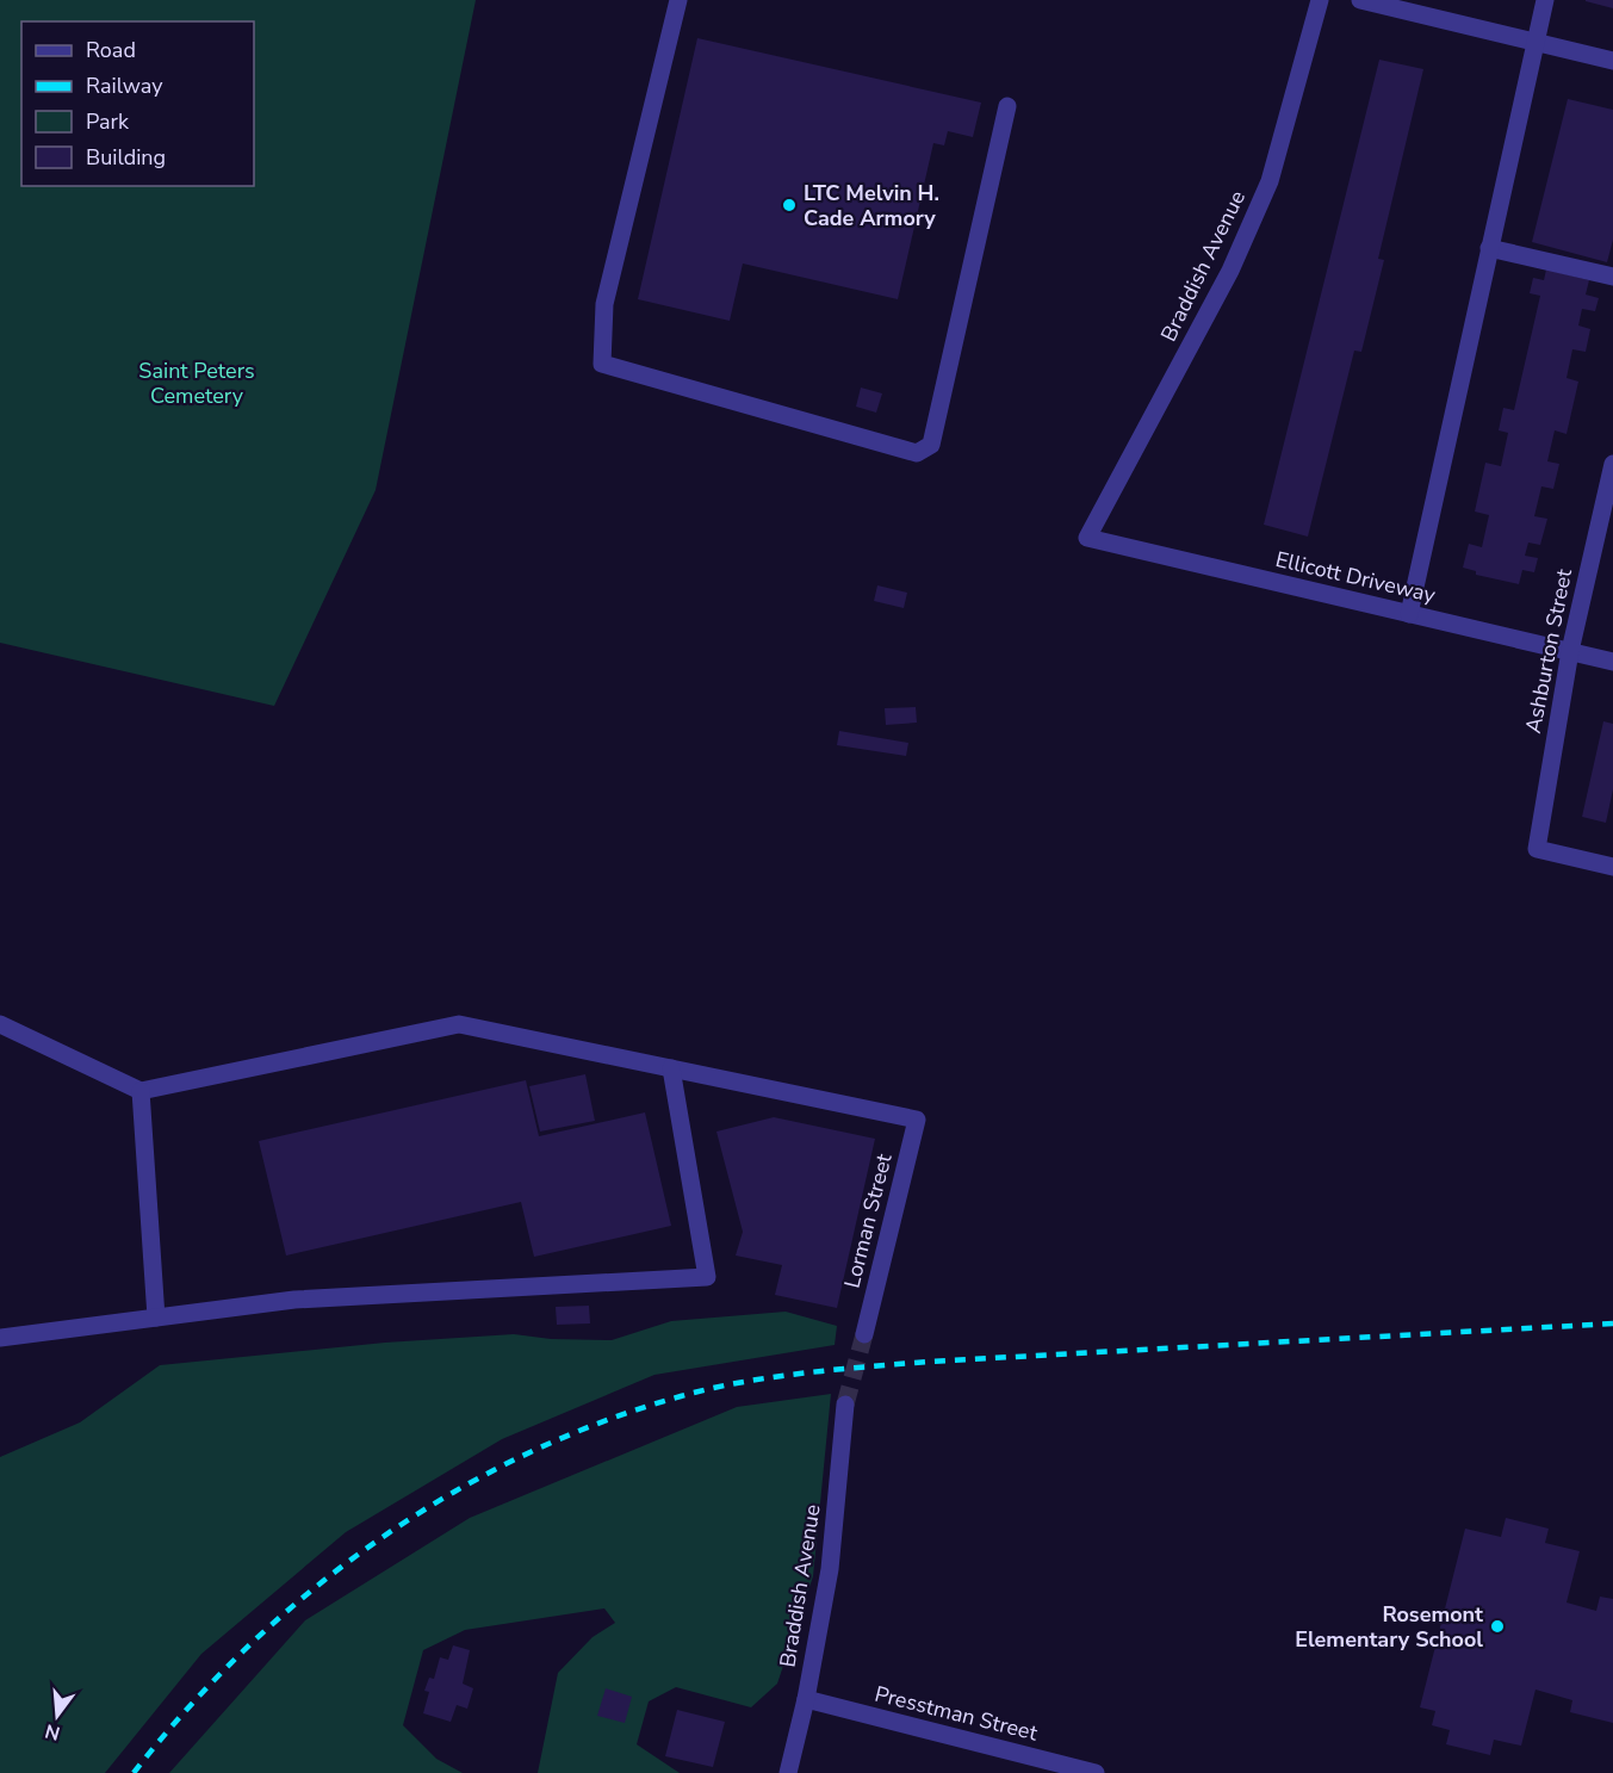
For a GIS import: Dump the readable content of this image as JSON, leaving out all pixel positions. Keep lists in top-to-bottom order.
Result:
{
  "streets": {
    "street": [
      "Braddish Avenue",
      "Ellicott Driveway",
      "Ashburton Street",
      "Lorman Street",
      "Presstman Street"
    ]
  },
  "crossings": [
    ["Braddish Avenue", "Ellicott Driveway"],
    ["Braddish Avenue", "Presstman Street"],
    ["Ellicott Driveway", "Ashburton Street"]
  ],
  "parks": ["Saint Peters Cemetery"],
  "places": ["LTC Melvin H. Cade Armory", "Rosemont Elementary School"],
  "legend": [
    "Road",
    "Railway",
    "Park",
    "Building"
  ],
  "north": "bottom"
}
